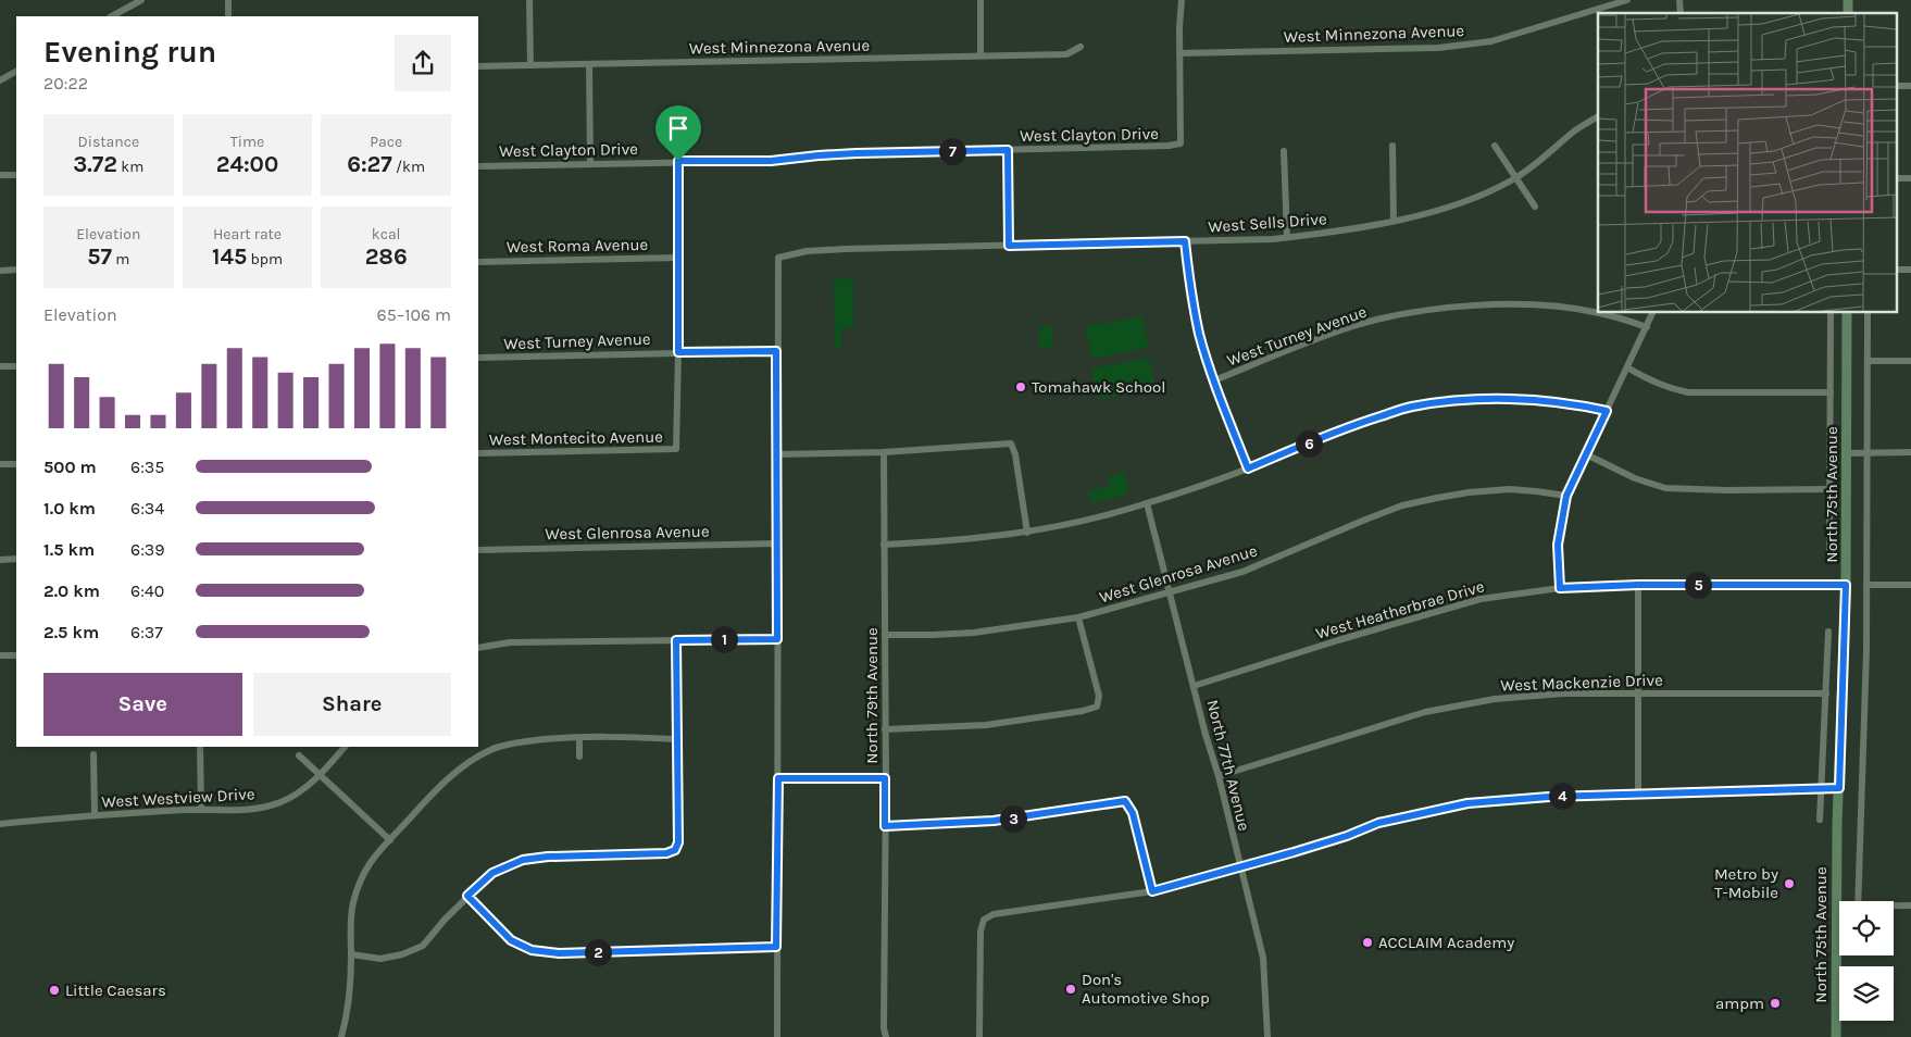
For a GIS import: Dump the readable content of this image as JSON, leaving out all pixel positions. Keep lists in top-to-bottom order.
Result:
{
  "streets": {
    "main road": ["North 75th Avenue"],
    "street": [
      "West Minnezona Avenue",
      "West Clayton Drive",
      "West Sells Drive",
      "West Roma Avenue",
      "West Turney Avenue",
      "West Montecito Avenue",
      "West Glenrosa Avenue",
      "West Heatherbrae Drive",
      "West Mackenzie Drive",
      "North 79th Avenue",
      "North 77th Avenue",
      "West Westview Drive"
    ]
  },
  "crossings": [
    ["West Minnezona Avenue", "West Clayton Drive"],
    ["West Sells Drive", "West Turney Avenue"],
    ["West Turney Avenue", "West Montecito Avenue"],
    ["North 75th Avenue", "West Heatherbrae Drive"],
    ["West Glenrosa Avenue", "North 79th Avenue"],
    ["West Glenrosa Avenue", "North 77th Avenue"],
    ["West Heatherbrae Drive", "North 77th Avenue"],
    ["West Mackenzie Drive", "North 77th Avenue"]
  ],
  "places": [
    "Tomahawk School",
    "Metro by T-Mobile",
    "ACCLAIM Academy",
    "Don's Automotive Shop",
    "Little Caesars",
    "ampm"
  ],
  "page": {
    "heading": ["Evening run", "20:22"],
    "stats": [
      ["Distance", "3.72 km"],
      ["Time", "24:00"],
      ["Pace", "6:27 /km"],
      ["Elevation", "57 m"],
      ["Heart rate", "145 bpm"],
      ["kcal", "286"]
    ],
    "pins": [
      "7",
      "6",
      "5",
      "1",
      "4",
      "3",
      "2"
    ],
    "chart": ["Elevation", "65–106 m"],
    "list": [
      {
        "name": "500 m",
        "note": "6:35"
      },
      {
        "name": "1.0 km",
        "note": "6:34"
      },
      {
        "name": "1.5 km",
        "note": "6:39"
      },
      {
        "name": "2.0 km",
        "note": "6:40"
      },
      {
        "name": "2.5 km",
        "note": "6:37"
      }
    ],
    "buttons": ["Save", "Share"]
  }
}
